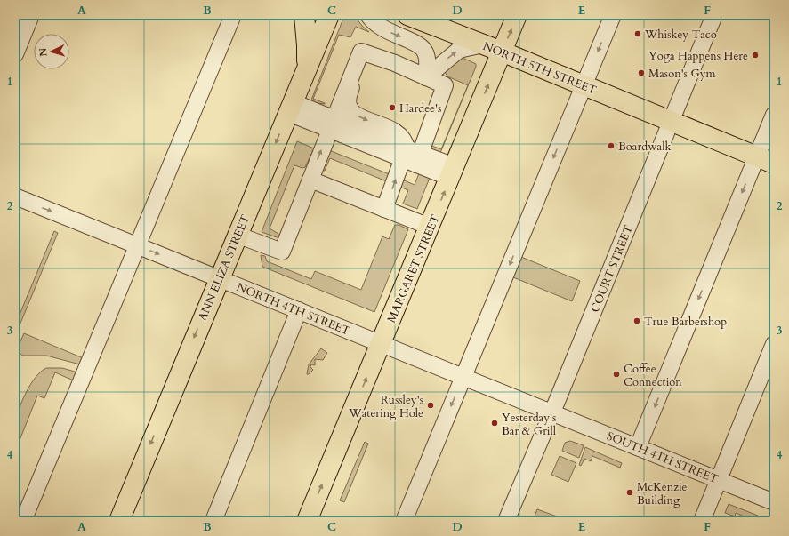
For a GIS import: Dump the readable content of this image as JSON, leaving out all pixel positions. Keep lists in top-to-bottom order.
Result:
{
  "streets": {
    "main road": ["NORTH 5TH STREET", "ANN ELIZA STREET", "MARGARET STREET"],
    "street": ["COURT STREET", "NORTH 4TH STREET", "SOUTH 4TH STREET"]
  },
  "crossings": [
    ["NORTH 5TH STREET", "MARGARET STREET"],
    ["NORTH 5TH STREET", "COURT STREET"],
    ["ANN ELIZA STREET", "NORTH 4TH STREET"],
    ["MARGARET STREET", "NORTH 4TH STREET"],
    ["COURT STREET", "NORTH 4TH STREET"],
    ["COURT STREET", "SOUTH 4TH STREET"],
    ["NORTH 4TH STREET", "SOUTH 4TH STREET"]
  ],
  "one_way": ["ANN ELIZA STREET", "MARGARET STREET", "NORTH 4TH STREET"],
  "places": [
    "Whiskey Taco",
    "Yoga Happens Here",
    "Mason's Gym",
    "Hardee's",
    "Boardwalk",
    "True Barbershop",
    "Coffee Connection",
    "Russley's Watering Hole",
    "Yesterday's Bar & Grill",
    "McKenzie Building"
  ],
  "north": "left",
  "grid": {
    "columns": [
      "A",
      "B",
      "C",
      "D",
      "E",
      "F"
    ],
    "rows": [
      "1",
      "2",
      "3",
      "4"
    ]
  }
}
